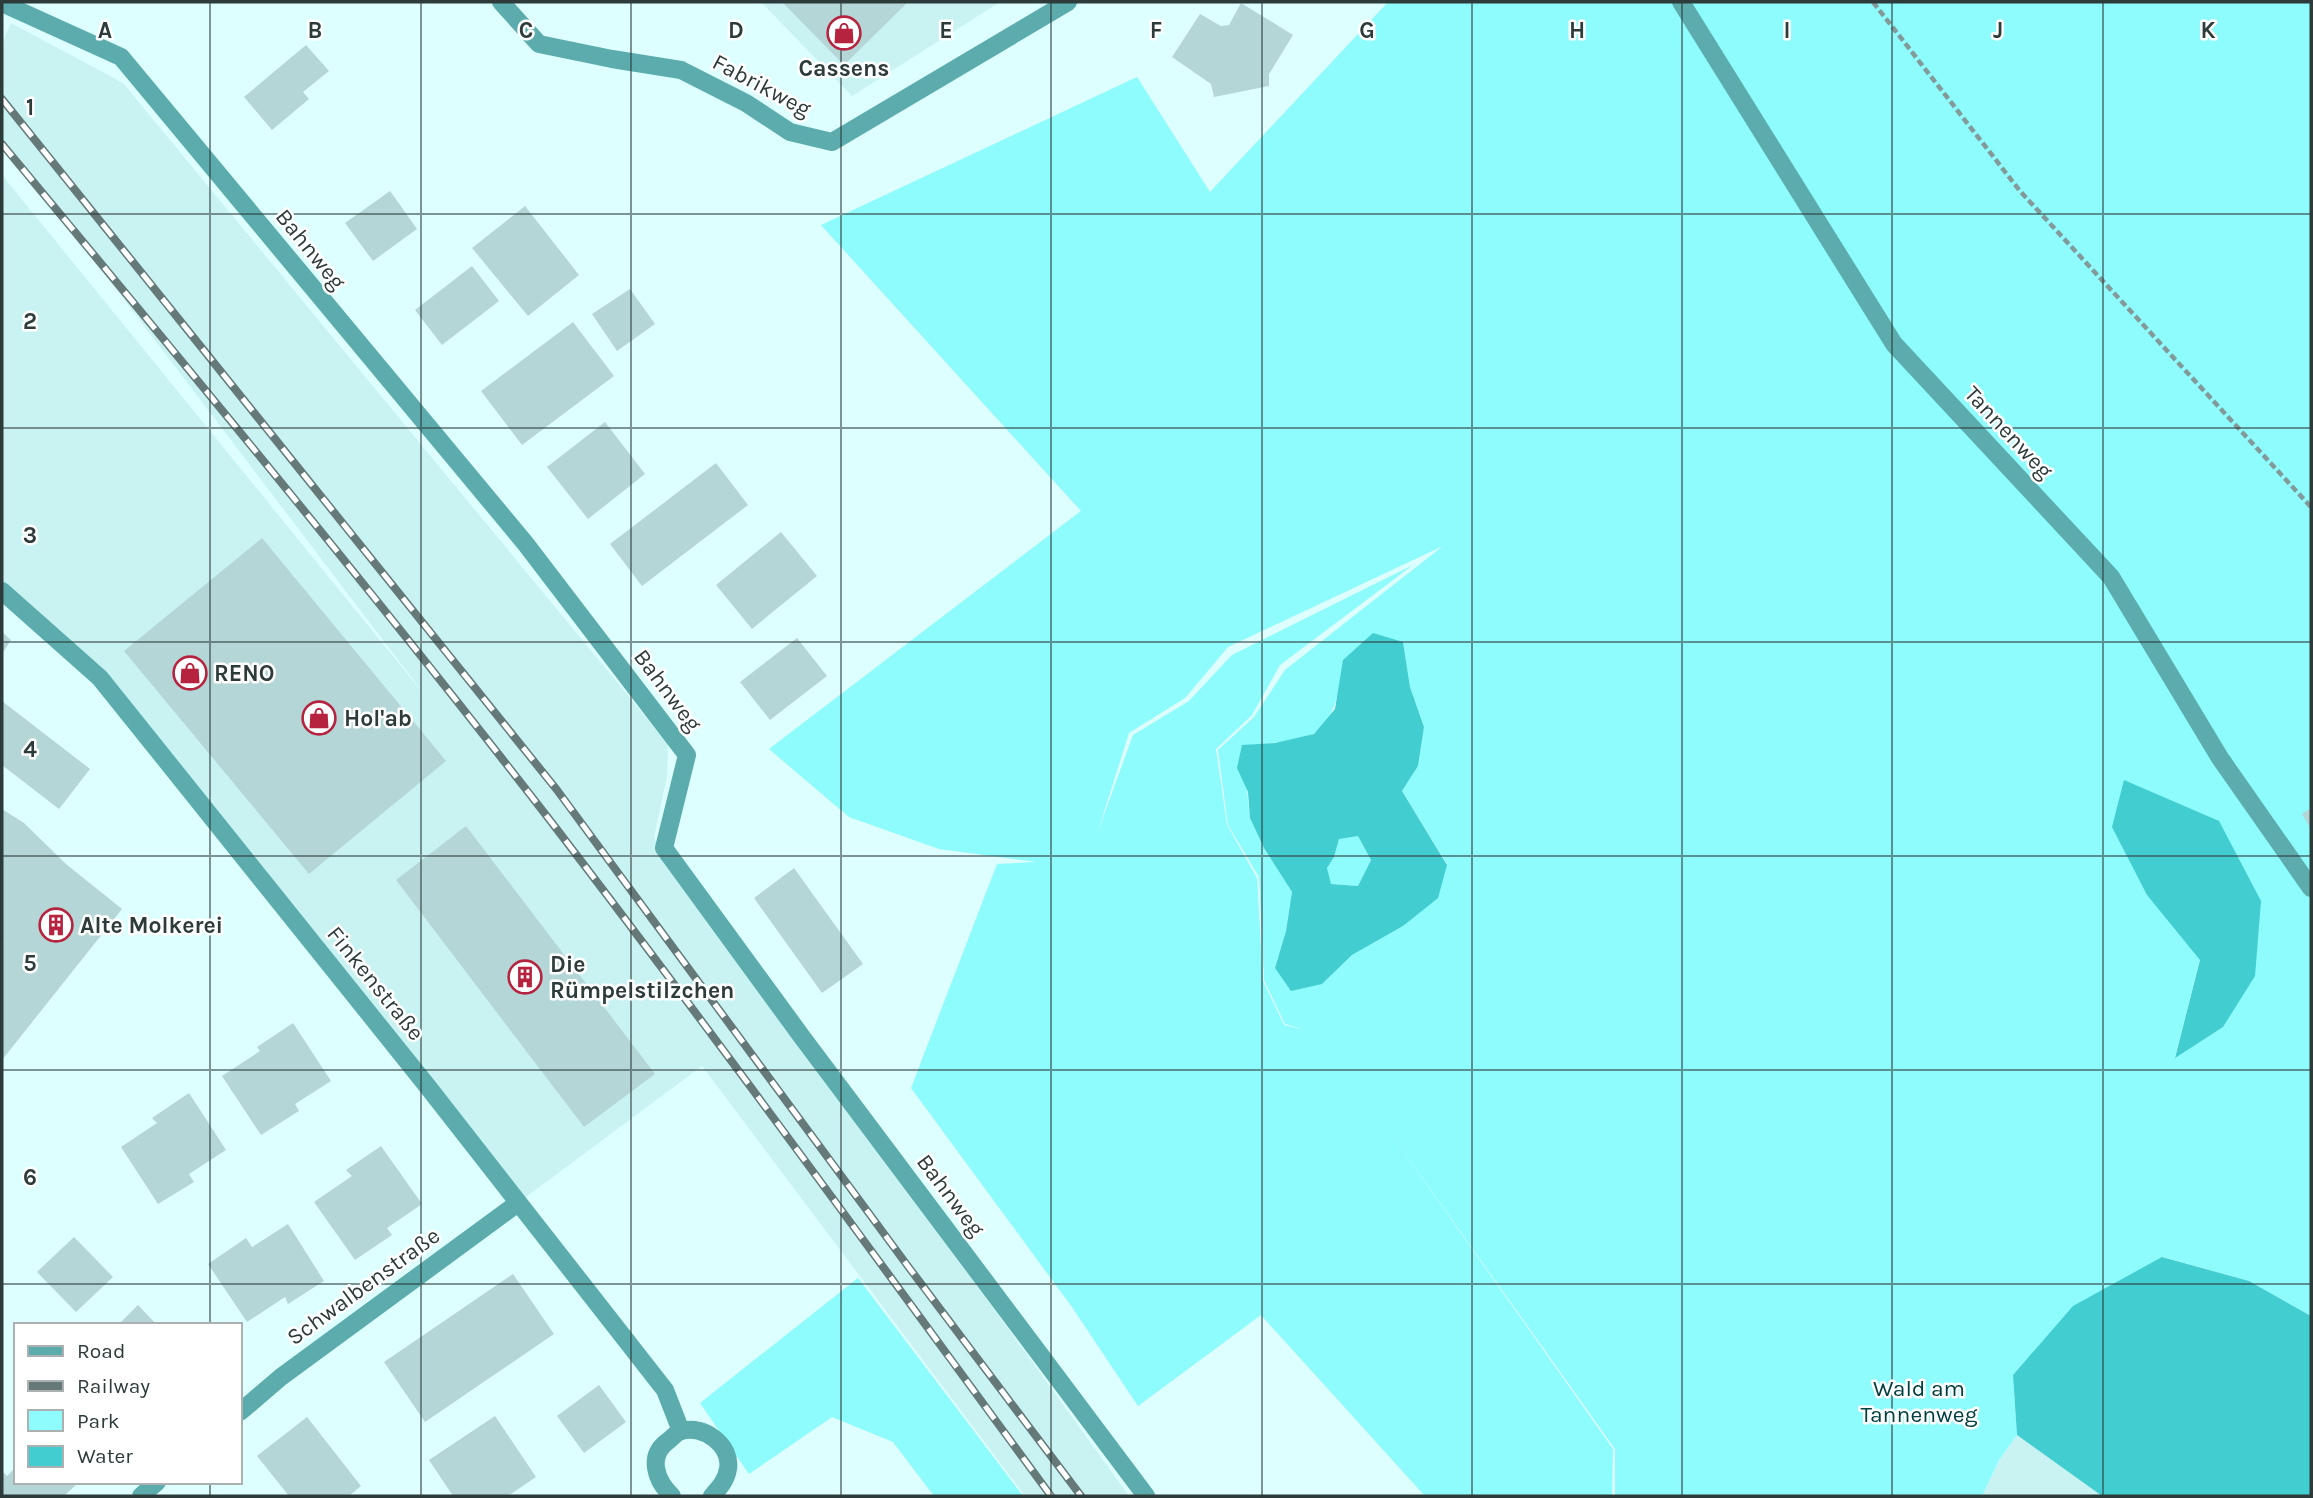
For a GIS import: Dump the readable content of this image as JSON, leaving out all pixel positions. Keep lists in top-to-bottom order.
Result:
{
  "streets": {
    "street": [
      "Fabrikweg",
      "Bahnweg",
      "Tannenweg",
      "Finkenstraße",
      "Schwalbenstraße"
    ]
  },
  "crossings": [
    ["Finkenstraße", "Schwalbenstraße"]
  ],
  "parks": ["Wald am Tannenweg"],
  "places": {
    "shop": ["Cassens", "RENO", "Hol'ab"],
    "building": ["Alte Molkerei", "Die Rümpelstilzchen"]
  },
  "legend": [
    "Road",
    "Railway",
    "Park",
    "Water"
  ],
  "grid": {
    "columns": [
      "A",
      "B",
      "C",
      "D",
      "E",
      "F",
      "G",
      "H",
      "I",
      "J",
      "K"
    ],
    "rows": [
      "1",
      "2",
      "3",
      "4",
      "5",
      "6"
    ]
  }
}
